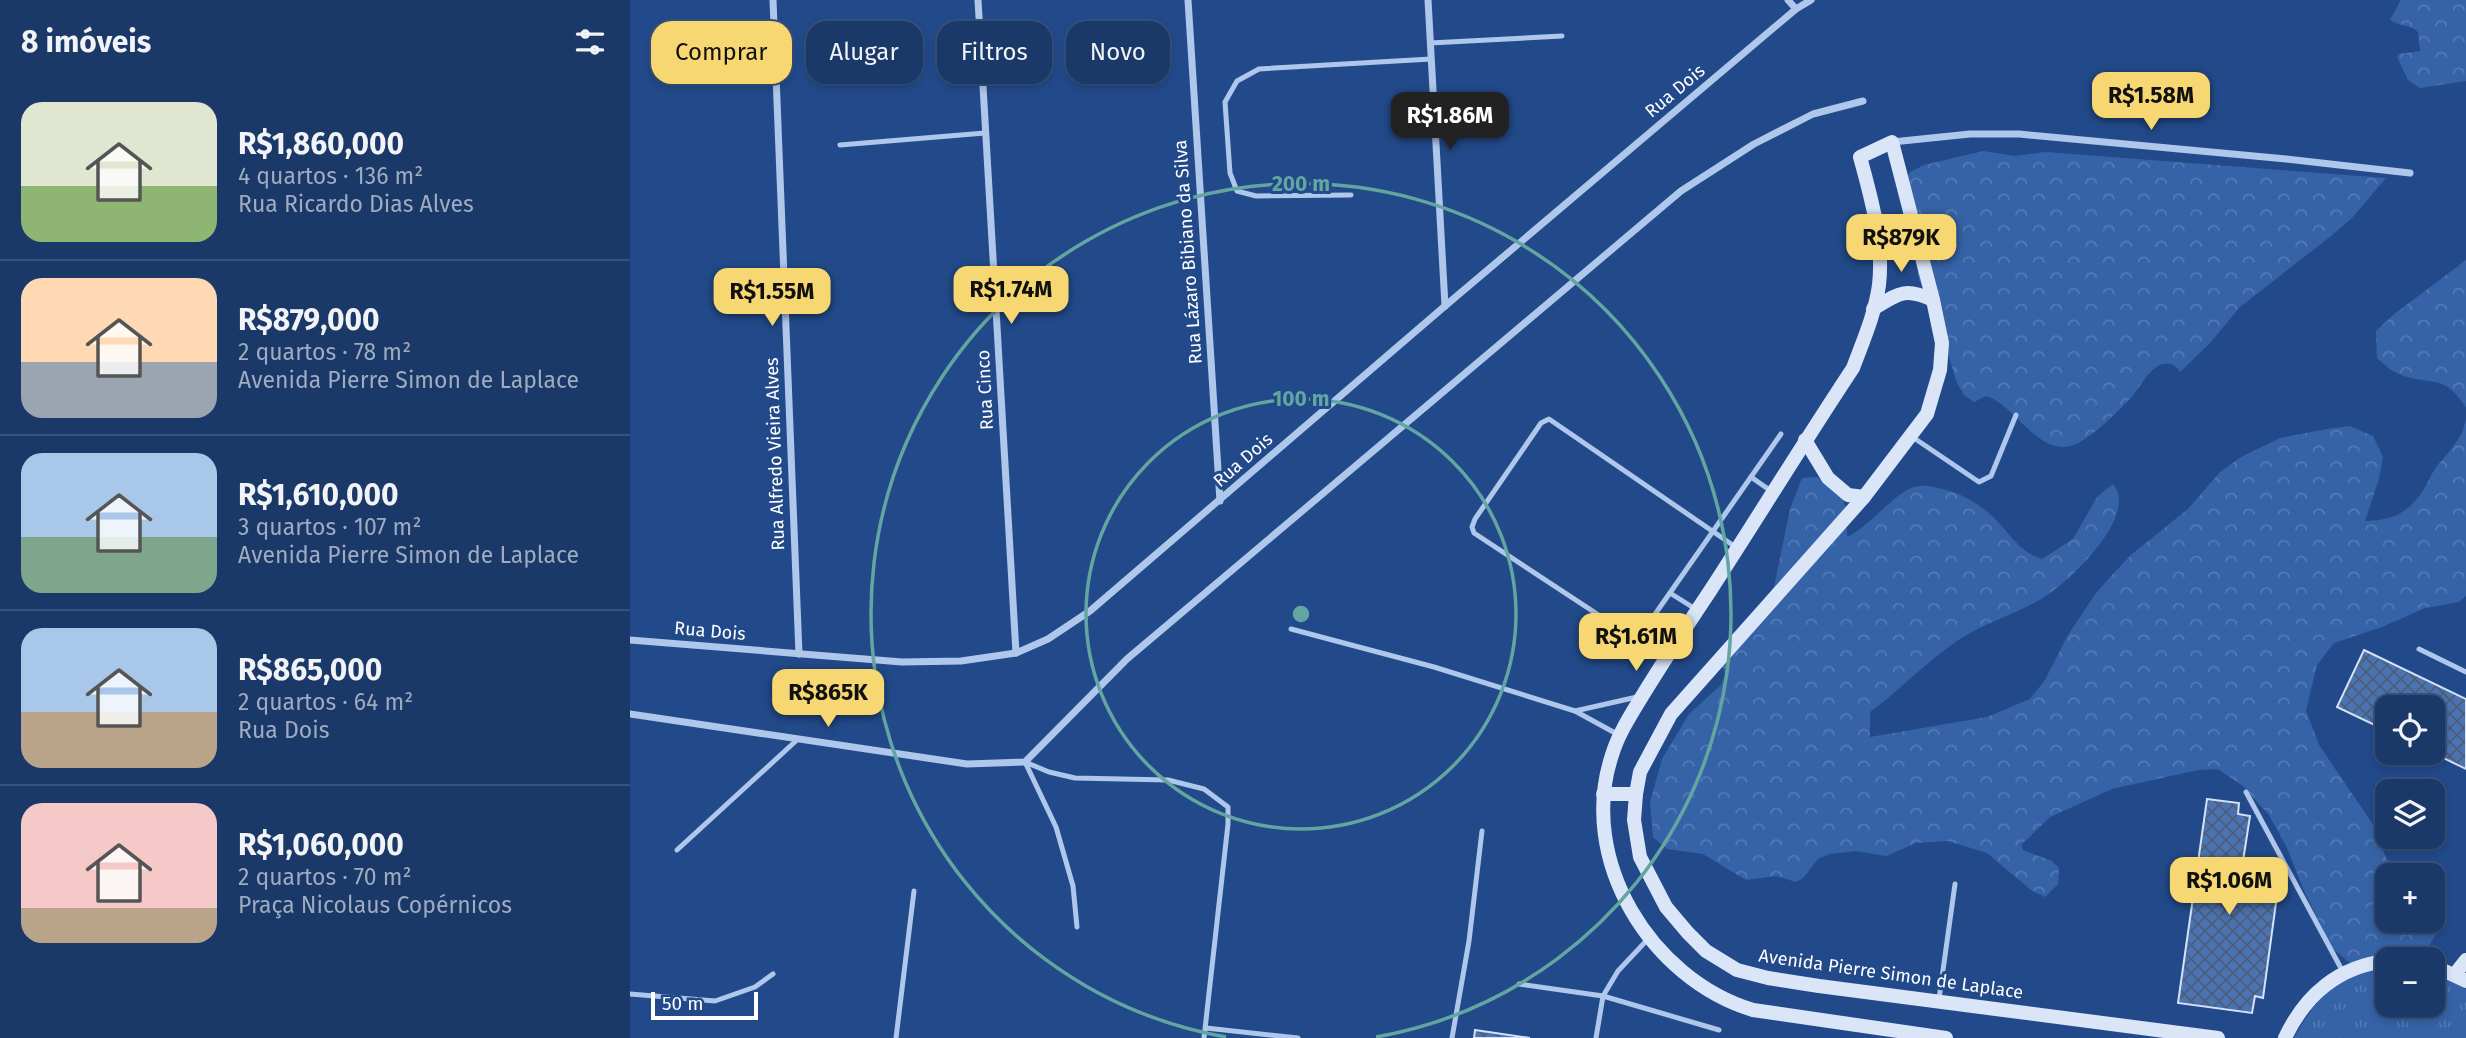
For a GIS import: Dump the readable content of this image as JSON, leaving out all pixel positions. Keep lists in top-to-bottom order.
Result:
{
  "streets": {
    "street": [
      "Rua Dois",
      "Rua Lázaro Bibiano da Silva",
      "Rua Cinco",
      "Rua Alfredo Vieira Alves",
      "Avenida Pierre Simon de Laplace"
    ]
  },
  "crossings": [
    ["Rua Dois", "Rua Lázaro Bibiano da Silva"],
    ["Rua Dois", "Rua Cinco"],
    ["Rua Dois", "Rua Alfredo Vieira Alves"]
  ],
  "scale_bar": "50 m",
  "page": {
    "heading": "8 imóveis",
    "chip": [
      "Comprar",
      "Alugar",
      "Filtros",
      "Novo"
    ],
    "price": [
      "R$1.58M",
      "R$1.86M",
      "R$879K",
      "R$1.74M",
      "R$1.55M",
      "R$1.61M",
      "R$865K",
      "R$1.06M"
    ],
    "list": [
      {
        "name": "R$1,860,000",
        "note": "4 quartos · 136 m² · Rua Ricardo Dias Alves"
      },
      {
        "name": "R$879,000",
        "note": "2 quartos · 78 m² · Avenida Pierre Simon de Laplace"
      },
      {
        "name": "R$1,610,000",
        "note": "3 quartos · 107 m² · Avenida Pierre Simon de Laplace"
      },
      {
        "name": "R$865,000",
        "note": "2 quartos · 64 m² · Rua Dois"
      },
      {
        "name": "R$1,060,000",
        "note": "2 quartos · 70 m² · Praça Nicolaus Copérnicos"
      }
    ],
    "map_buttons": ["+", "−"],
    "scale": "50 m"
  },
  "rings": ["200 m", "100 m"]
}
